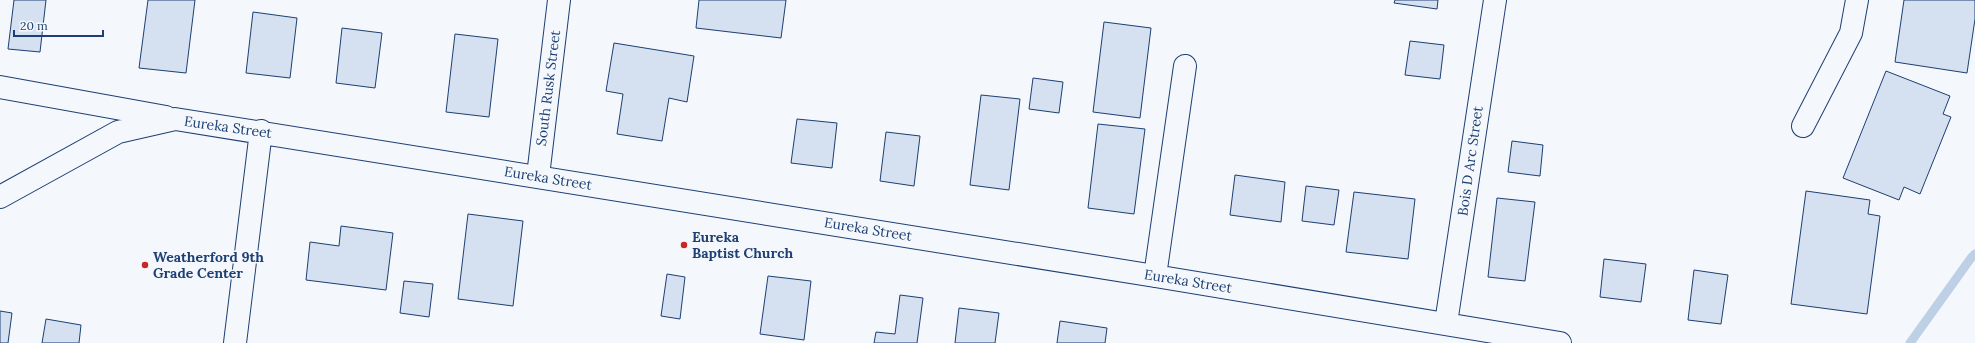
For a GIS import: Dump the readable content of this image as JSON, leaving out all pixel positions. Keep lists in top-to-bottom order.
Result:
{
  "streets": {
    "street": ["South Rusk Street", "Eureka Street", "Bois D Arc Street"]
  },
  "crossings": [
    ["South Rusk Street", "Eureka Street"],
    ["Eureka Street", "Bois D Arc Street"]
  ],
  "places": ["Eureka Baptist Church", "Weatherford 9th Grade Center"],
  "scale_bar": "20 m"
}
